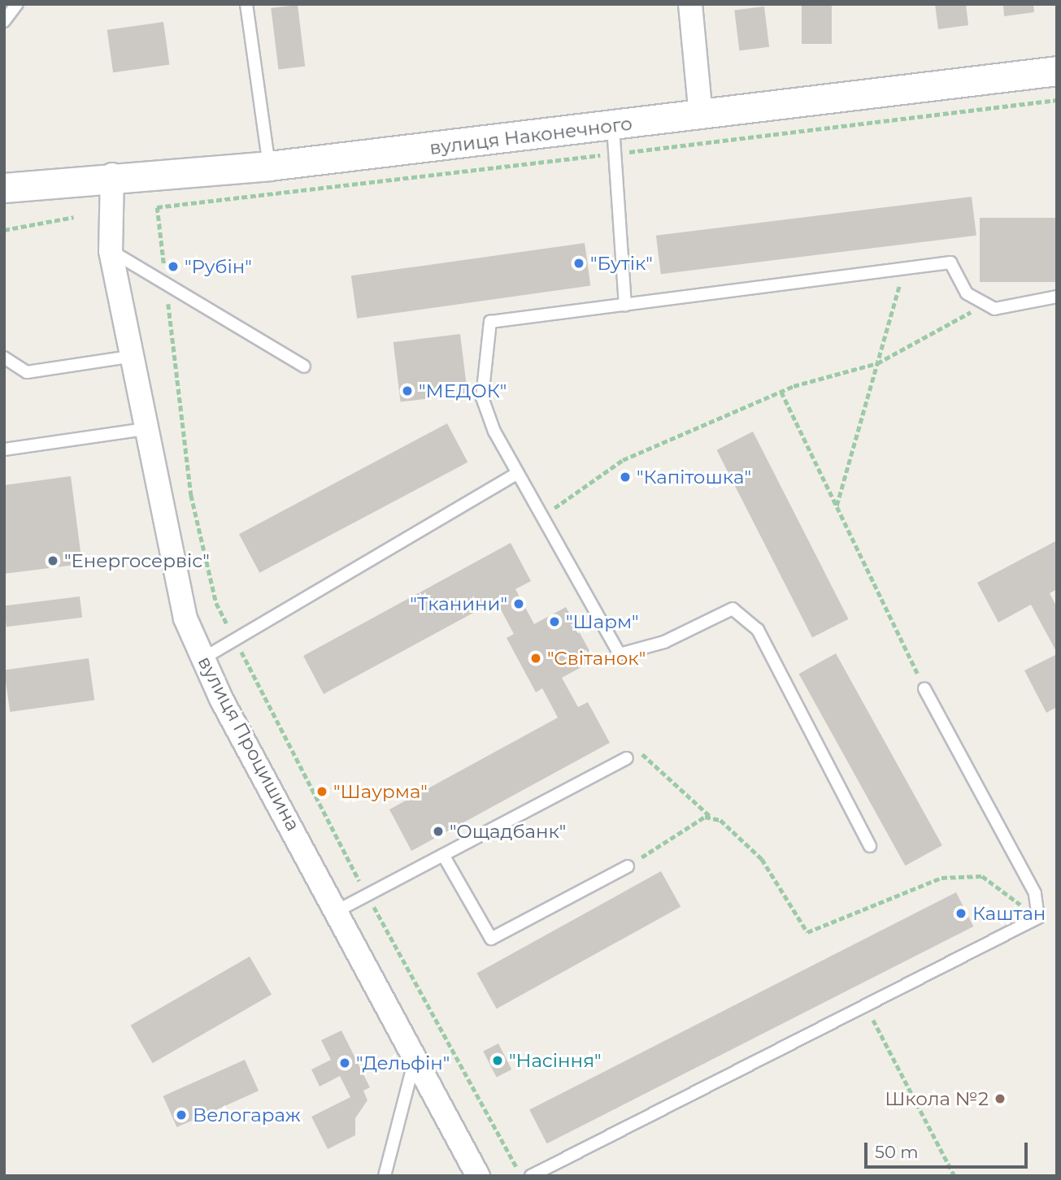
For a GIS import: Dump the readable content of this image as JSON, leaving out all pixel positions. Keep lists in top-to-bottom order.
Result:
{
  "streets": {
    "street": ["вулиця Наконечного", "вулиця Процишина"]
  },
  "crossings": [
    ["вулиця Наконечного", "вулиця Процишина"]
  ],
  "places": [
    "\"Бутік\"",
    "\"Рубін\"",
    "\"МЕДОК\"",
    "\"Капітошка\"",
    "\"Енергосервіс\"",
    "\"Тканини\"",
    "\"Шарм\"",
    "\"Світанок\"",
    "\"Шаурма\"",
    "\"Ощадбанк\"",
    "Каштан",
    "\"Насіння\"",
    "\"Дельфін\"",
    "Школа №2",
    "Велогараж"
  ],
  "scale_bar": "50 m"
}
